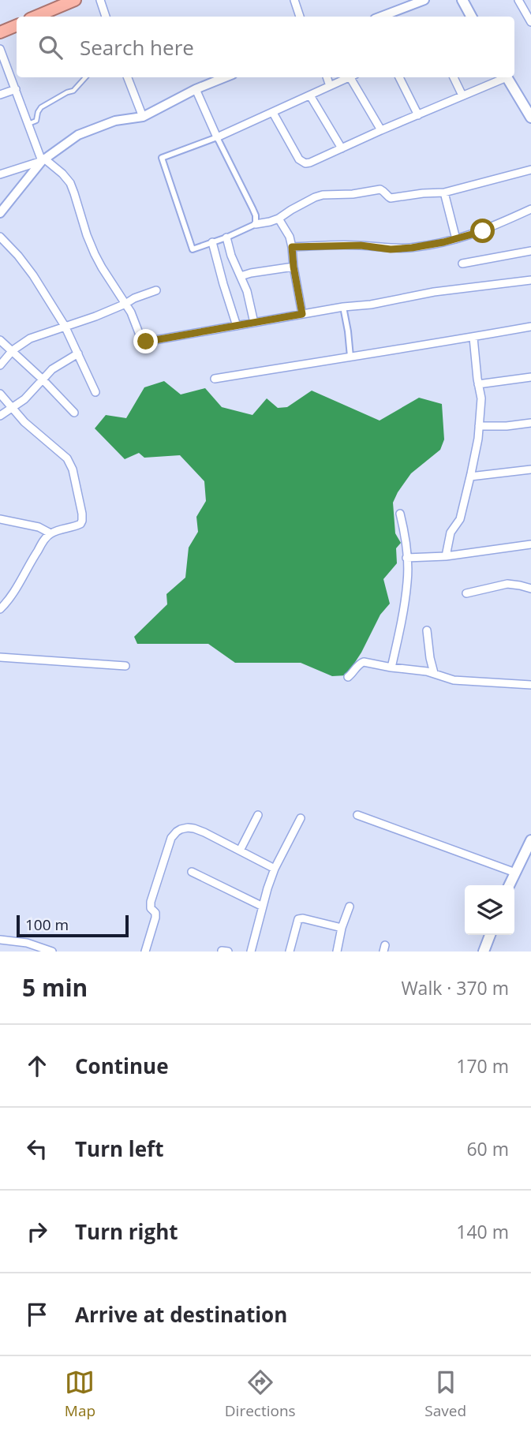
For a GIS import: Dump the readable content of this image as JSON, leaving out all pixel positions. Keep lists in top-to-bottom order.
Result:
{
  "scale_bar": "100 m",
  "page": {
    "search": "Search here",
    "scale": "100 m",
    "heading": ["5 min", "Walk · 370 m"],
    "list": [
      ["Continue", "170 m"],
      ["Turn left", "60 m"],
      ["Turn right", "140 m"],
      "Arrive at destination"
    ],
    "nav": ["Map", "Directions", "Saved"]
  }
}
